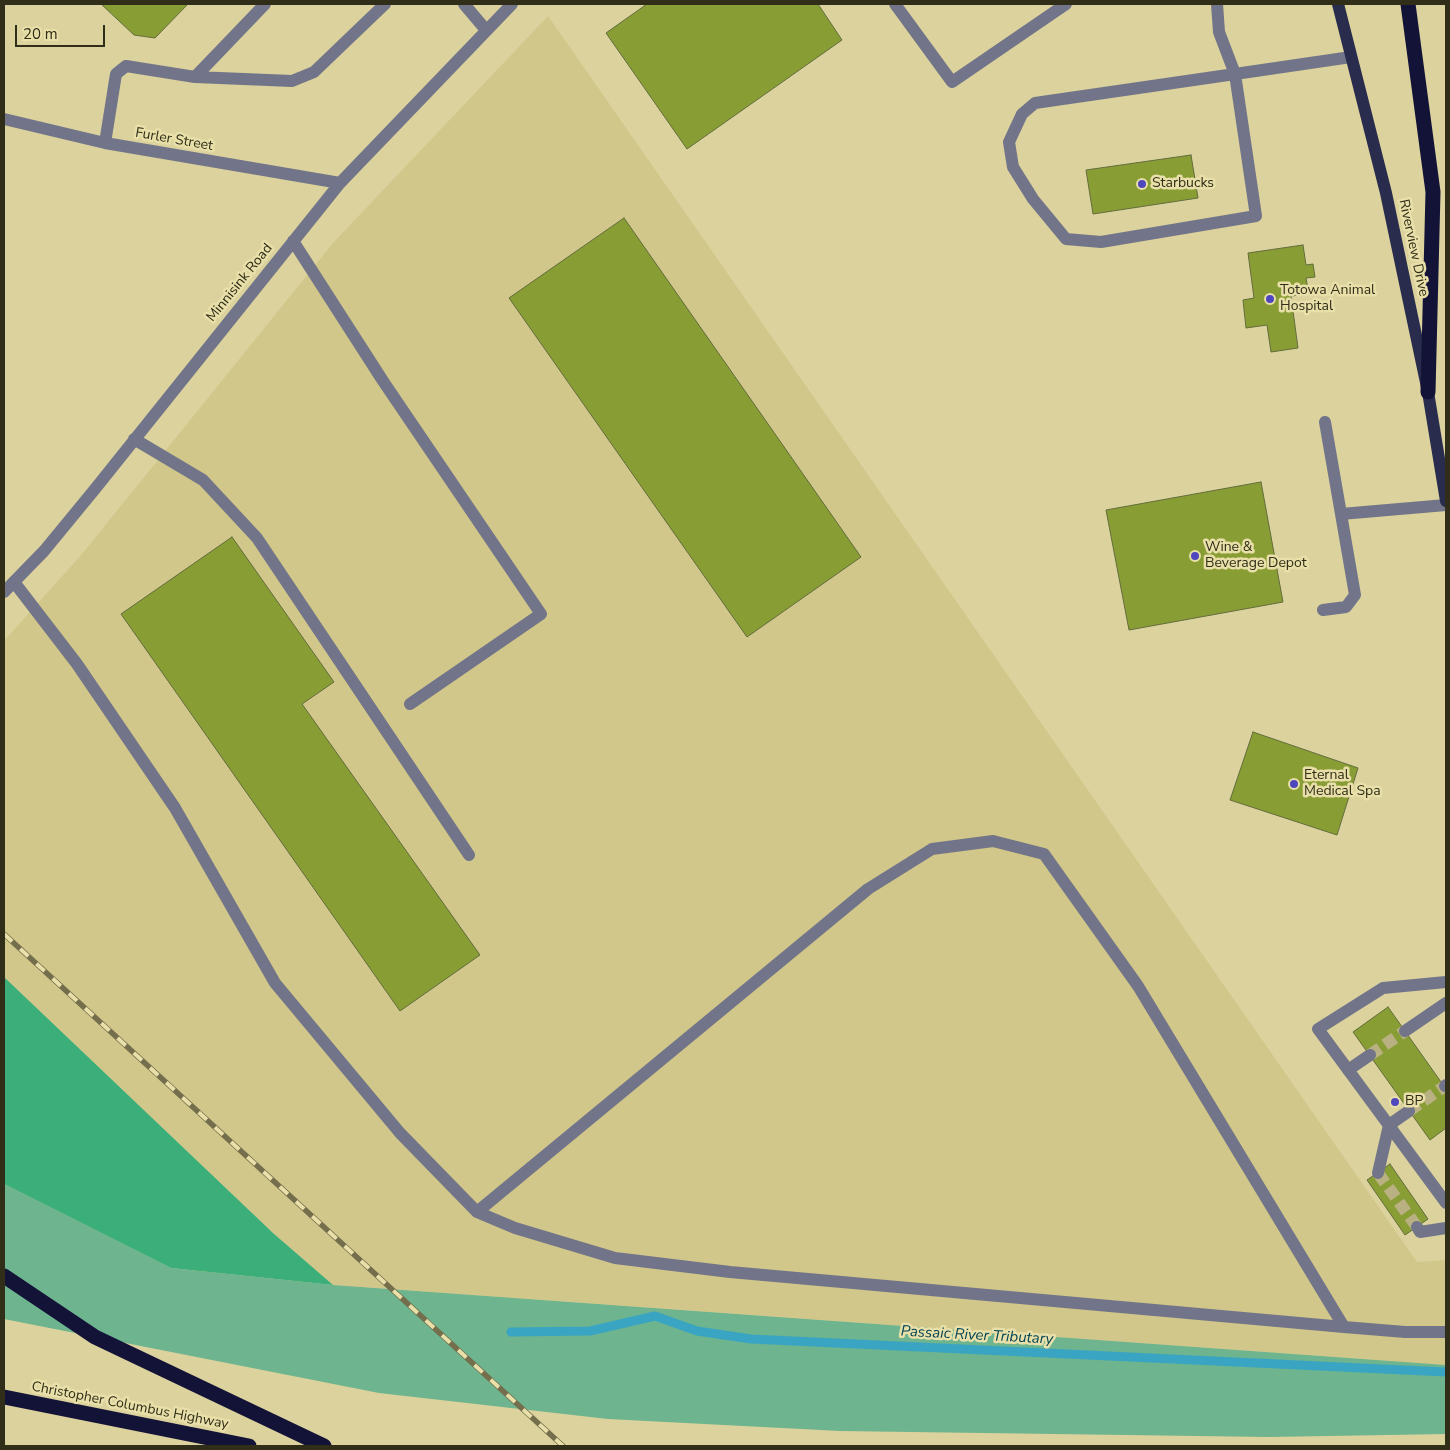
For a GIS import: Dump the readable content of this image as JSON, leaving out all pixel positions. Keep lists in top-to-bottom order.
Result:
{
  "streets": {
    "highway": ["Christopher Columbus Highway"],
    "main road": ["Riverview Drive"],
    "street": ["Furler Street", "Minnisink Road"]
  },
  "crossings": [
    ["Furler Street", "Minnisink Road"]
  ],
  "water": ["Passaic River Tributary"],
  "places": [
    "Starbucks",
    "Totowa Animal Hospital",
    "Wine & Beverage Depot",
    "Eternal Medical Spa",
    "BP"
  ],
  "scale_bar": "20 m"
}
